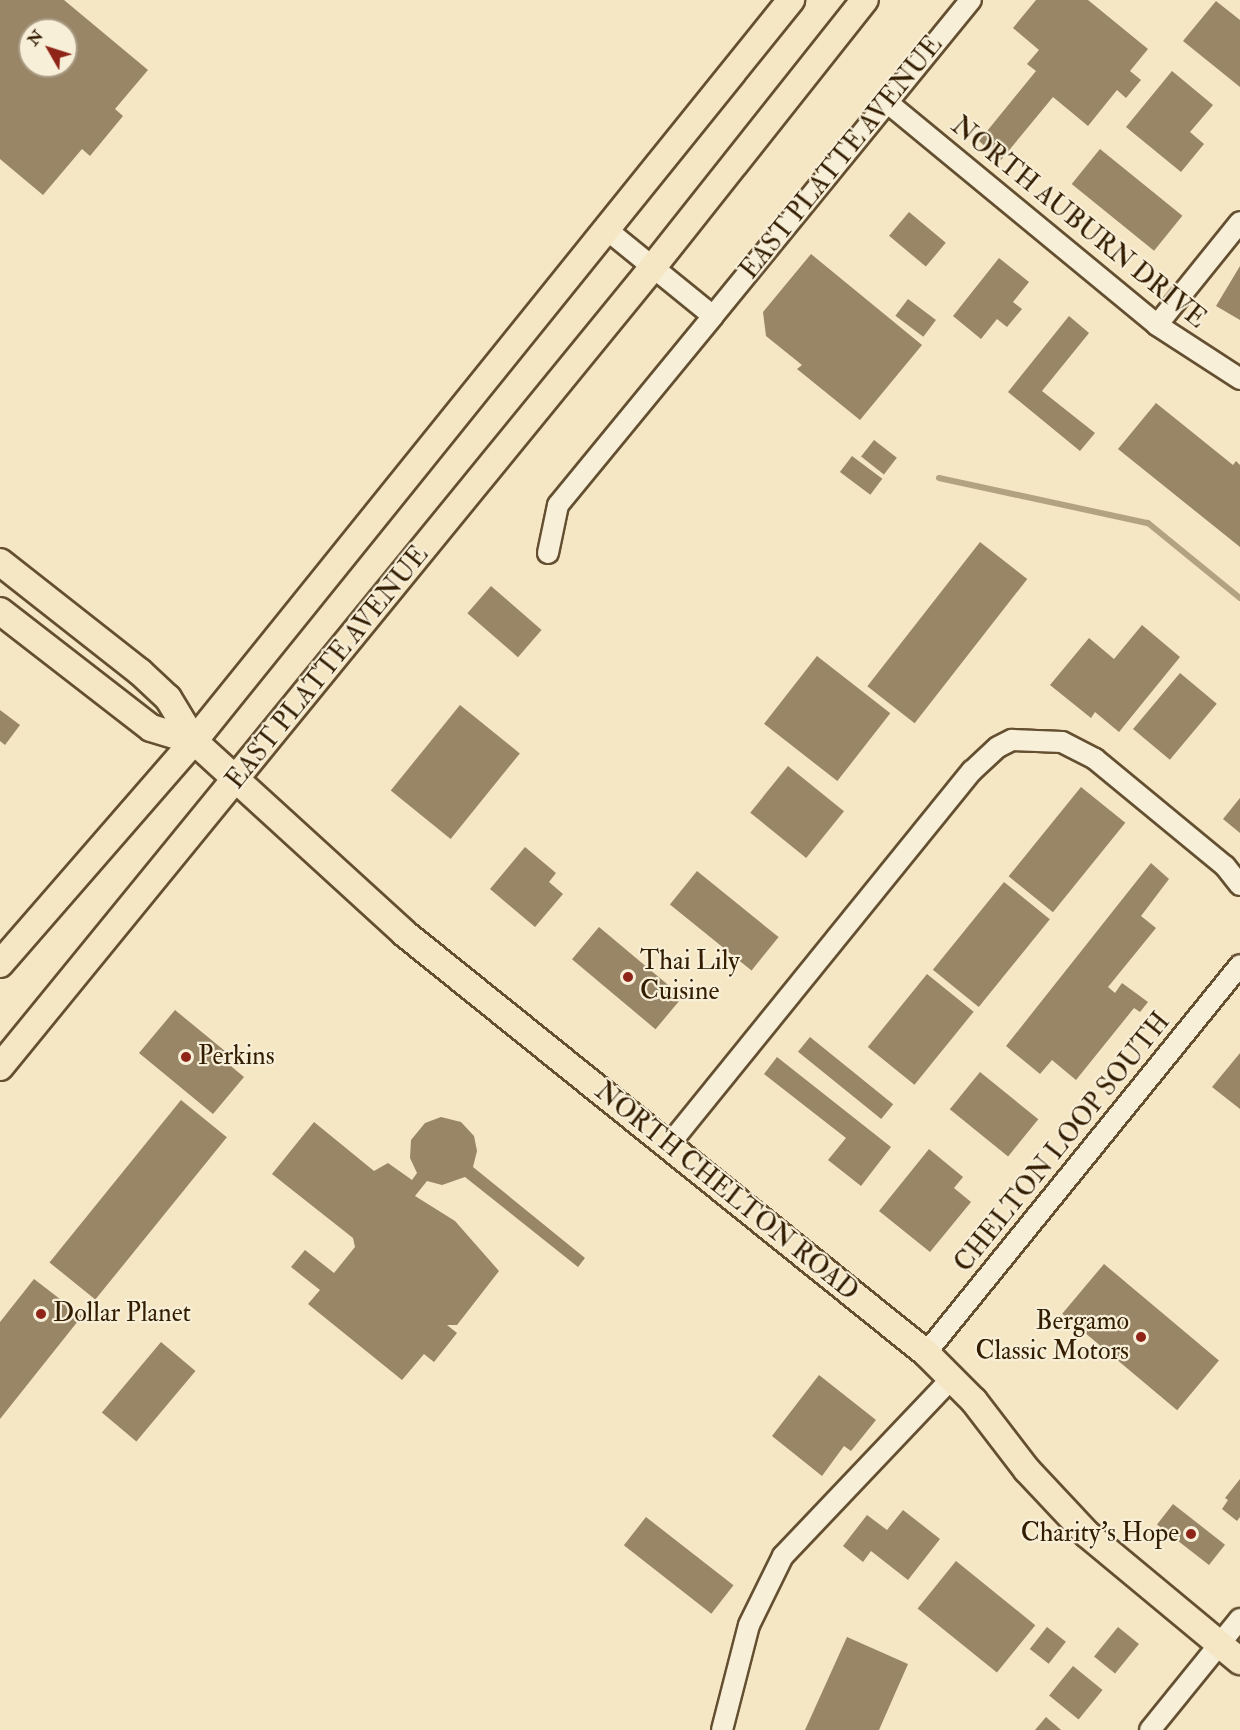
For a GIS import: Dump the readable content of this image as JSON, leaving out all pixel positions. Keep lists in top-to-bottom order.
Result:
{
  "streets": {
    "main road": ["EAST PLATTE AVENUE", "NORTH CHELTON ROAD"],
    "street": ["NORTH AUBURN DRIVE", "CHELTON LOOP SOUTH"]
  },
  "crossings": [
    ["EAST PLATTE AVENUE", "NORTH AUBURN DRIVE"],
    ["EAST PLATTE AVENUE", "NORTH CHELTON ROAD"],
    ["CHELTON LOOP SOUTH", "NORTH CHELTON ROAD"]
  ],
  "places": [
    "Thai Lily Cuisine",
    "Perkins",
    "Dollar Planet",
    "Bergamo Classic Motors",
    "Charity's Hope"
  ],
  "north": "top left"
}
